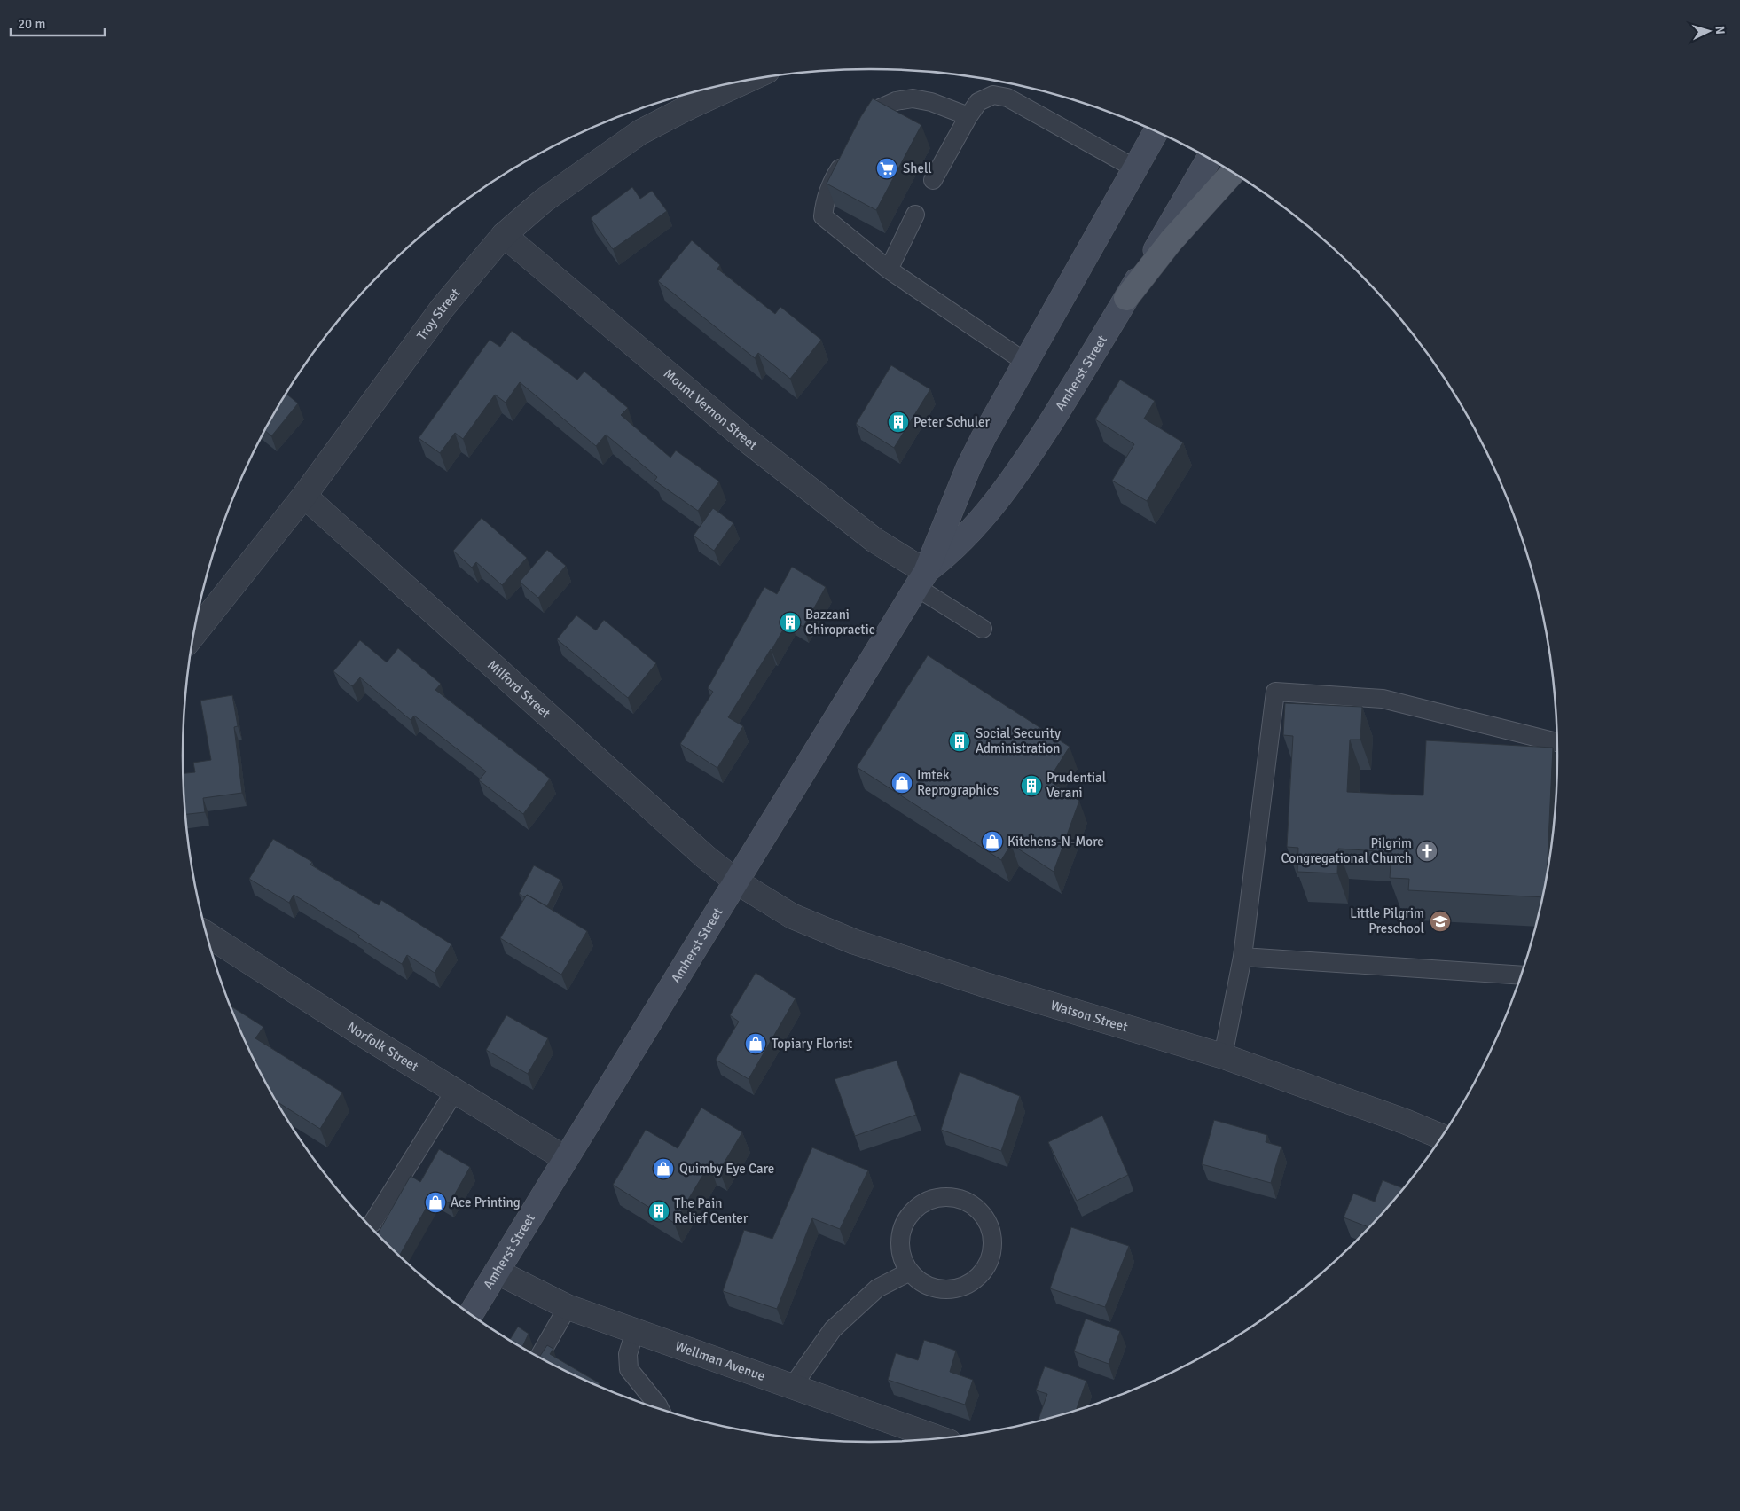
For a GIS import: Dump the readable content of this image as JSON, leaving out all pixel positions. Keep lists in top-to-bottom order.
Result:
{
  "streets": {
    "main road": ["Amherst Street"],
    "street": [
      "Troy Street",
      "Mount Vernon Street",
      "Milford Street",
      "Watson Street",
      "Norfolk Street",
      "Wellman Avenue"
    ]
  },
  "crossings": [
    ["Troy Street", "Mount Vernon Street"],
    ["Troy Street", "Milford Street"],
    ["Amherst Street", "Mount Vernon Street"],
    ["Amherst Street", "Milford Street"],
    ["Amherst Street", "Watson Street"],
    ["Amherst Street", "Norfolk Street"],
    ["Amherst Street", "Wellman Avenue"],
    ["Milford Street", "Watson Street"]
  ],
  "places": {
    "supermarket": ["Shell"],
    "building": [
      "Peter Schuler",
      "Bazzani Chiropractic",
      "Social Security Administration",
      "Prudential Verani",
      "The Pain Relief Center"
    ],
    "shop": [
      "Imtek Reprographics",
      "Kitchens-N-More",
      "Topiary Florist",
      "Quimby Eye Care",
      "Ace Printing"
    ],
    "church": ["Pilgrim Congregational Church"],
    "school or university": ["Little Pilgrim Preschool"]
  },
  "scale_bar": "20 m",
  "north": "right"
}
